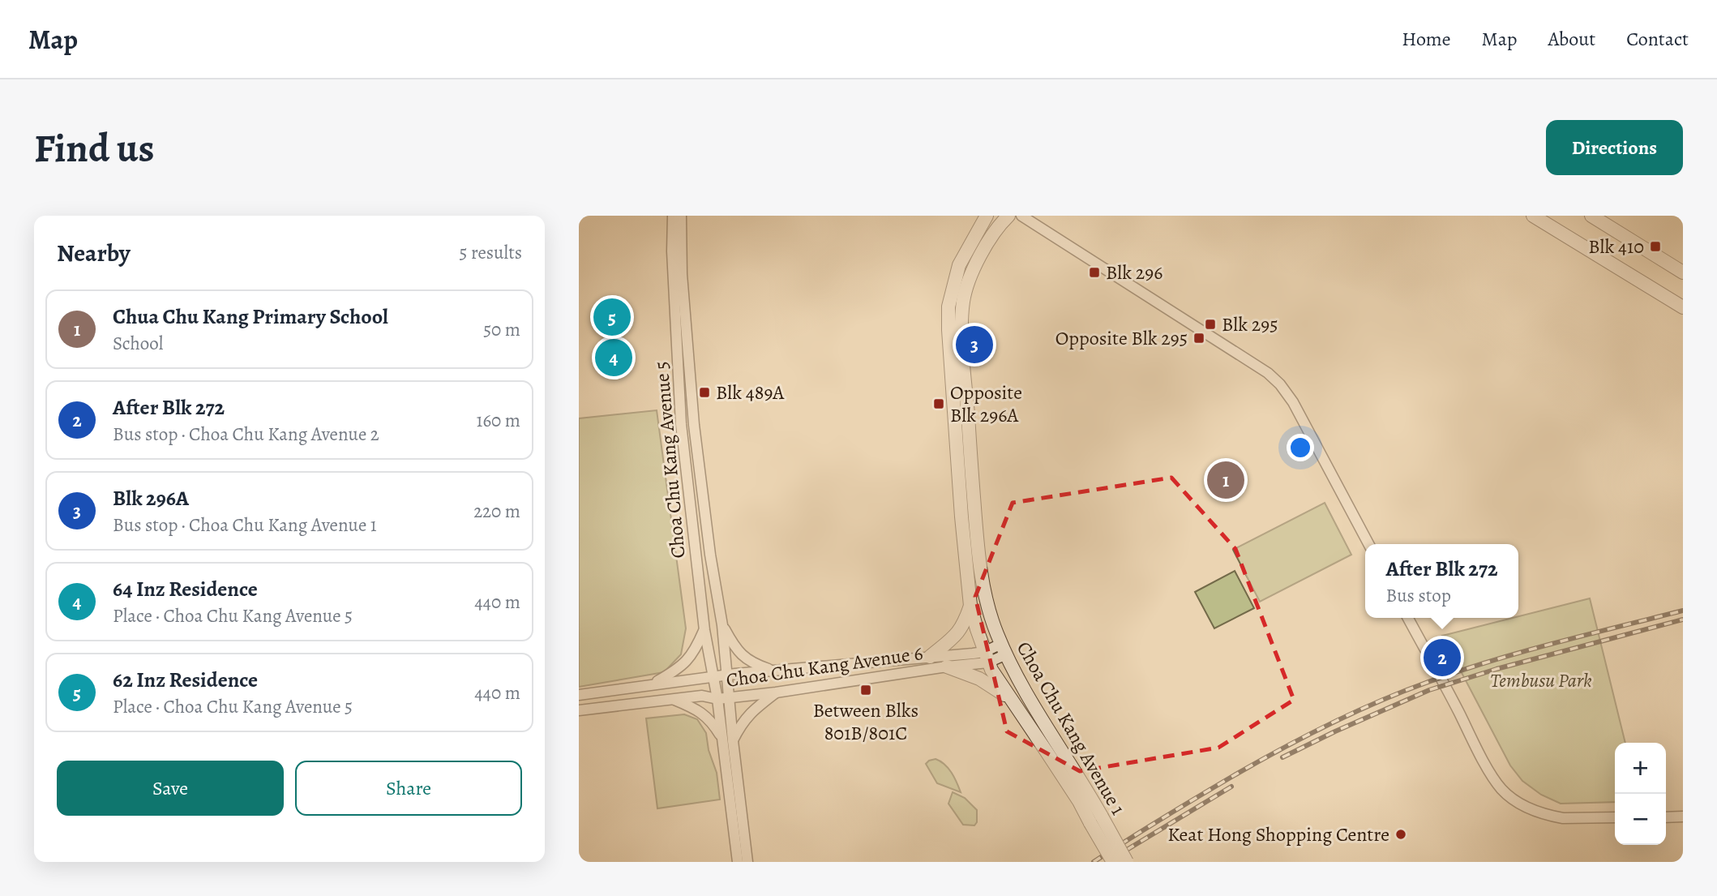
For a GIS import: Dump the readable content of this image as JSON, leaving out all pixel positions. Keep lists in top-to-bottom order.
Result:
{
  "streets": {
    "street": ["Choa Chu Kang Avenue 5", "Choa Chu Kang Avenue 6", "Choa Chu Kang Avenue 1"]
  },
  "crossings": [
    ["Choa Chu Kang Avenue 5", "Choa Chu Kang Avenue 6"],
    ["Choa Chu Kang Avenue 6", "Choa Chu Kang Avenue 1"]
  ],
  "parks": ["Tembusu Park"],
  "places": {
    "transit": [
      "Blk 410",
      "Blk 296",
      "Blk 295",
      "Opposite Blk 295",
      "Blk 489A",
      "Opposite Blk 296A",
      "Between Blks 801B/801C"
    ],
    "other": ["Keat Hong Shopping Centre"]
  },
  "page": {
    "header": "Map",
    "nav": [
      "Home",
      "Map",
      "About",
      "Contact"
    ],
    "buttons": [
      "Directions",
      ["Save", "Share"]
    ],
    "title": "Find us",
    "heading": ["Nearby", "5 results"],
    "list": [
      {
        "mark": "1",
        "name": "Chua Chu Kang Primary School",
        "note": "School",
        "value": "50 m"
      },
      {
        "mark": "2",
        "name": "After Blk 272",
        "note": "Bus stop · Choa Chu Kang Avenue 2",
        "value": "160 m"
      },
      {
        "mark": "3",
        "name": "Blk 296A",
        "note": "Bus stop · Choa Chu Kang Avenue 1",
        "value": "220 m"
      },
      {
        "mark": "4",
        "name": "64 Inz Residence",
        "note": "Place · Choa Chu Kang Avenue 5",
        "value": "440 m"
      },
      {
        "mark": "5",
        "name": "62 Inz Residence",
        "note": "Place · Choa Chu Kang Avenue 5",
        "value": "440 m"
      }
    ],
    "pins": [
      "5",
      "3",
      "4",
      "1",
      "2"
    ],
    "popup": ["After Blk 272", "Bus stop"],
    "map_buttons": ["+", "−"]
  }
}
